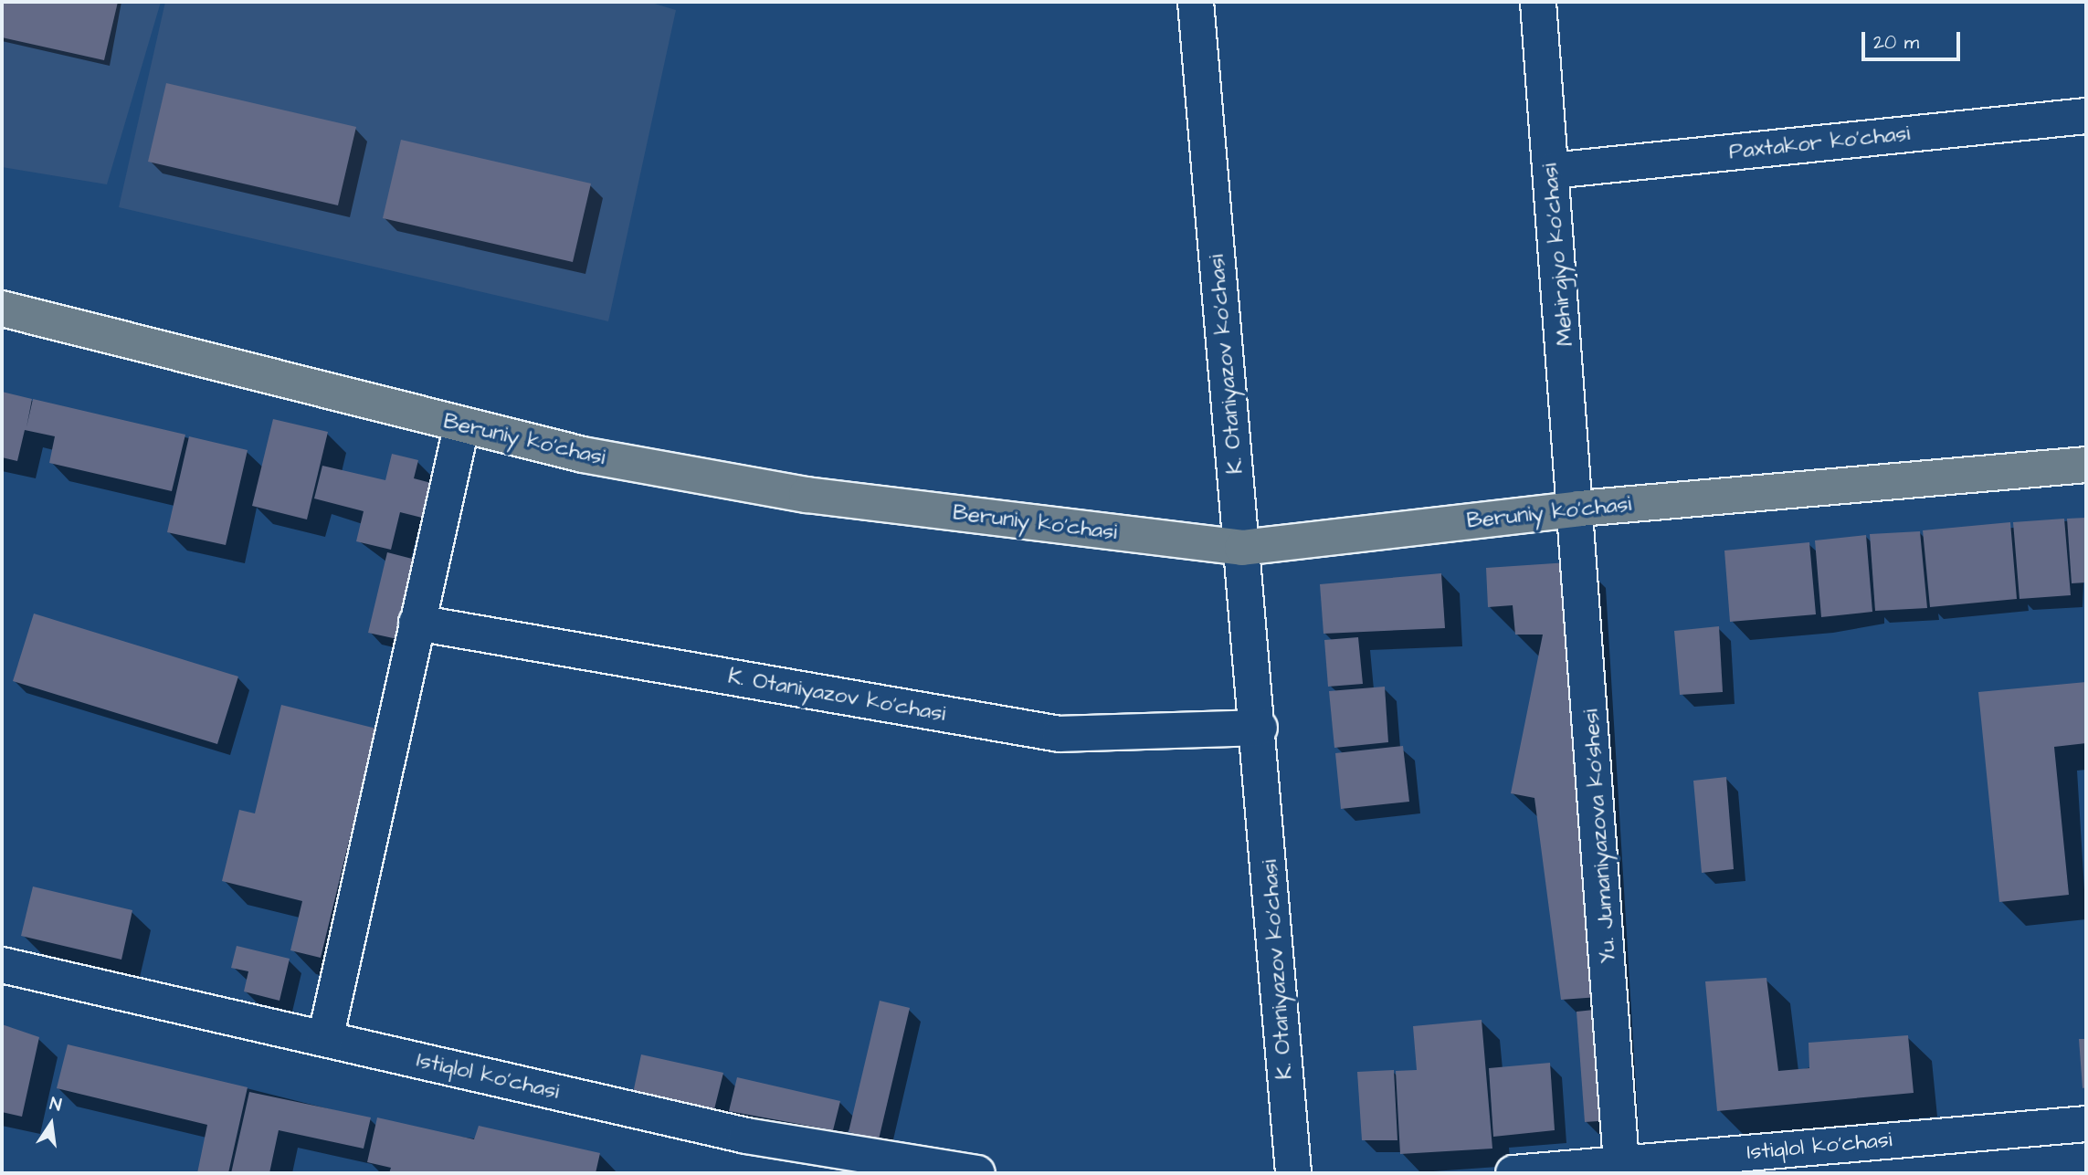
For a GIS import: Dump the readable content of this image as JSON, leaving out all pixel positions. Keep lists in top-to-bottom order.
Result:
{
  "streets": {
    "main road": ["Beruniy ko'chasi"],
    "street": [
      "Paxtakor ko'chasi",
      "Mehirgiyo ko'chasi",
      "K. Otaniyazov ko'chasi",
      "Yu. Jumaniyazova ko'shesi",
      "Istiqlol ko'chasi"
    ]
  },
  "crossings": [
    ["Paxtakor ko'chasi", "Mehirgiyo ko'chasi"],
    ["Mehirgiyo ko'chasi", "Beruniy ko'chasi"],
    ["Mehirgiyo ko'chasi", "Yu. Jumaniyazova ko'shesi"],
    ["K. Otaniyazov ko'chasi", "Beruniy ko'chasi"],
    ["Beruniy ko'chasi", "Yu. Jumaniyazova ko'shesi"],
    ["Yu. Jumaniyazova ko'shesi", "Istiqlol ko'chasi"]
  ],
  "scale_bar": "20 m",
  "north": "top"
}
